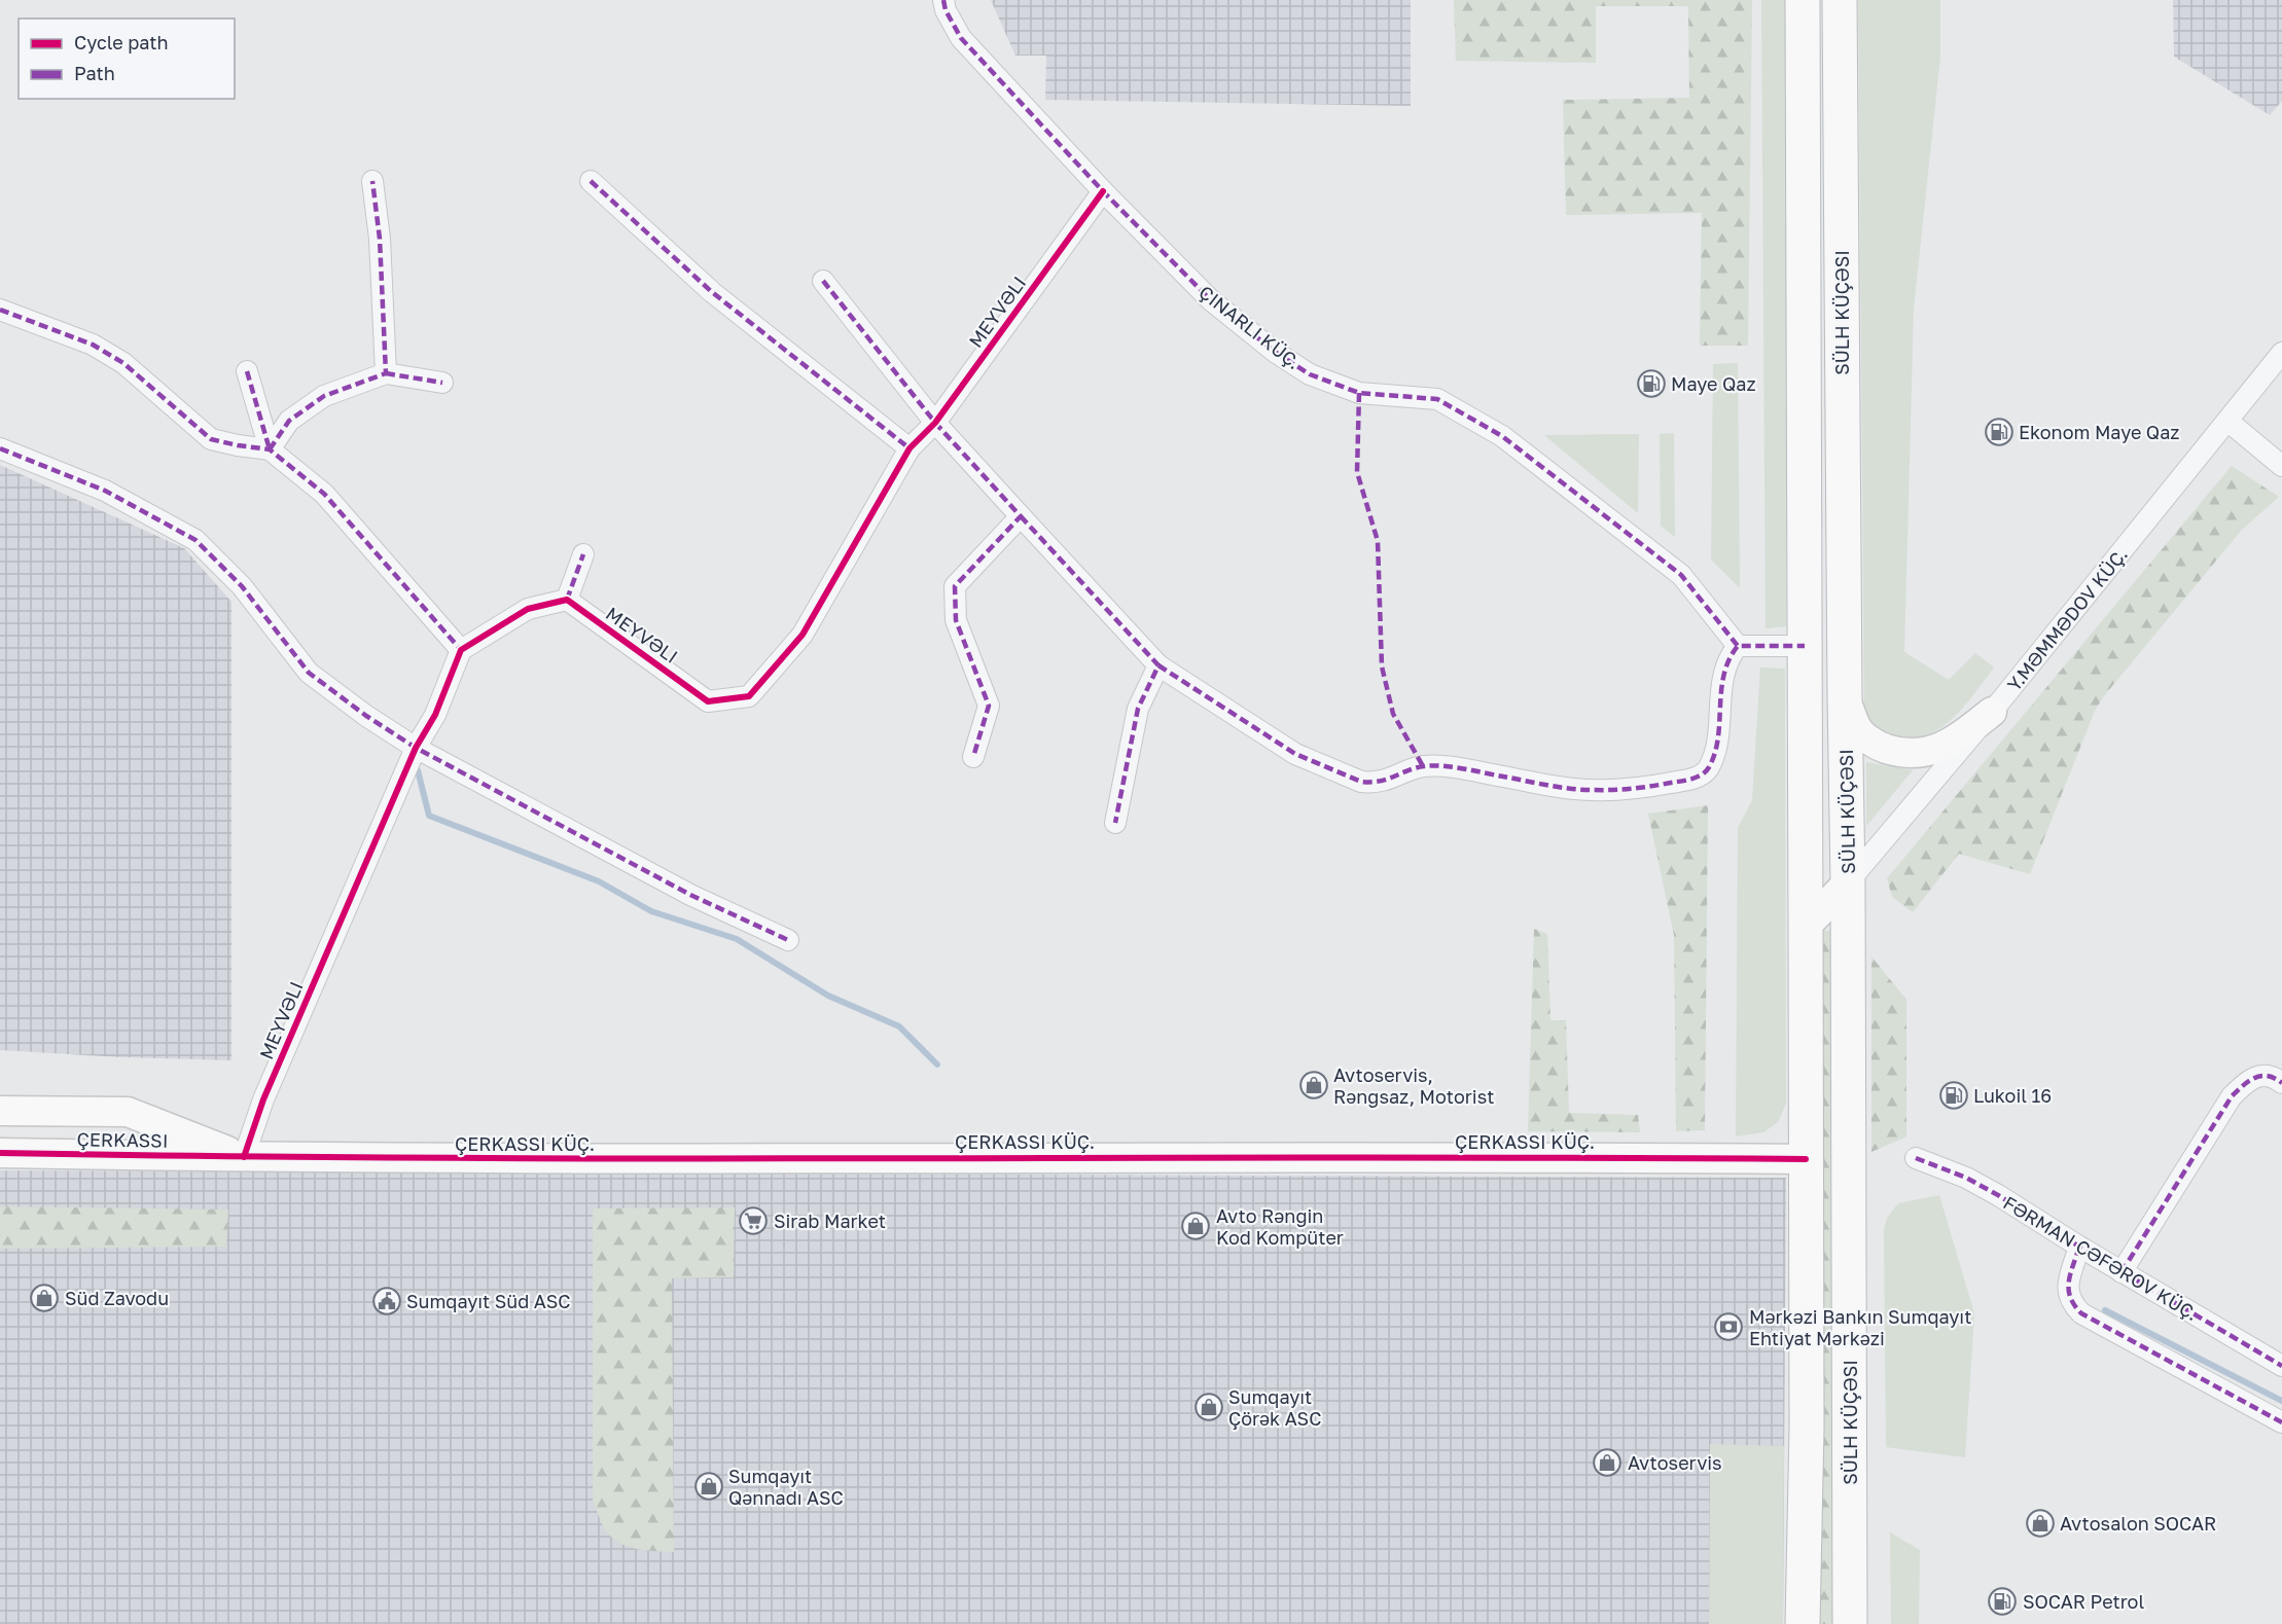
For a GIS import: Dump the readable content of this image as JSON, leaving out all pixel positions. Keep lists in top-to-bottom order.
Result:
{
  "streets": {
    "highway": ["SÜLH KÜÇƏSI"],
    "street": ["MEYVƏLI", "Y.MƏMMƏDOV KÜÇ.", "FƏRMAN CƏFƏROV KÜÇ."],
    "cycle path": ["ÇERKASSI"]
  },
  "crossings": [
    ["SÜLH KÜÇƏSI", "Y.MƏMMƏDOV KÜÇ."]
  ],
  "places": {
    "fuel station": [
      "Maye Qaz",
      "Ekonom Maye Qaz",
      "Lukoil 16",
      "SOCAR Petrol"
    ],
    "shop": [
      "Avtoservis, Rəngsaz, Motorist",
      "Avto Rəngin Kod Kompüter",
      "Süd Zavodu",
      "Sumqayıt Çörək ASC",
      "Avtoservis",
      "Sumqayıt Qənnadı ASC",
      "Avtosalon SOCAR"
    ],
    "supermarket": ["Sirab Market"],
    "public building": ["Sumqayıt Süd ASC"],
    "bank": ["Mərkəzi Bankın Sumqayıt Ehtiyat Mərkəzi"]
  },
  "legend": ["Cycle path", "Path"]
}
